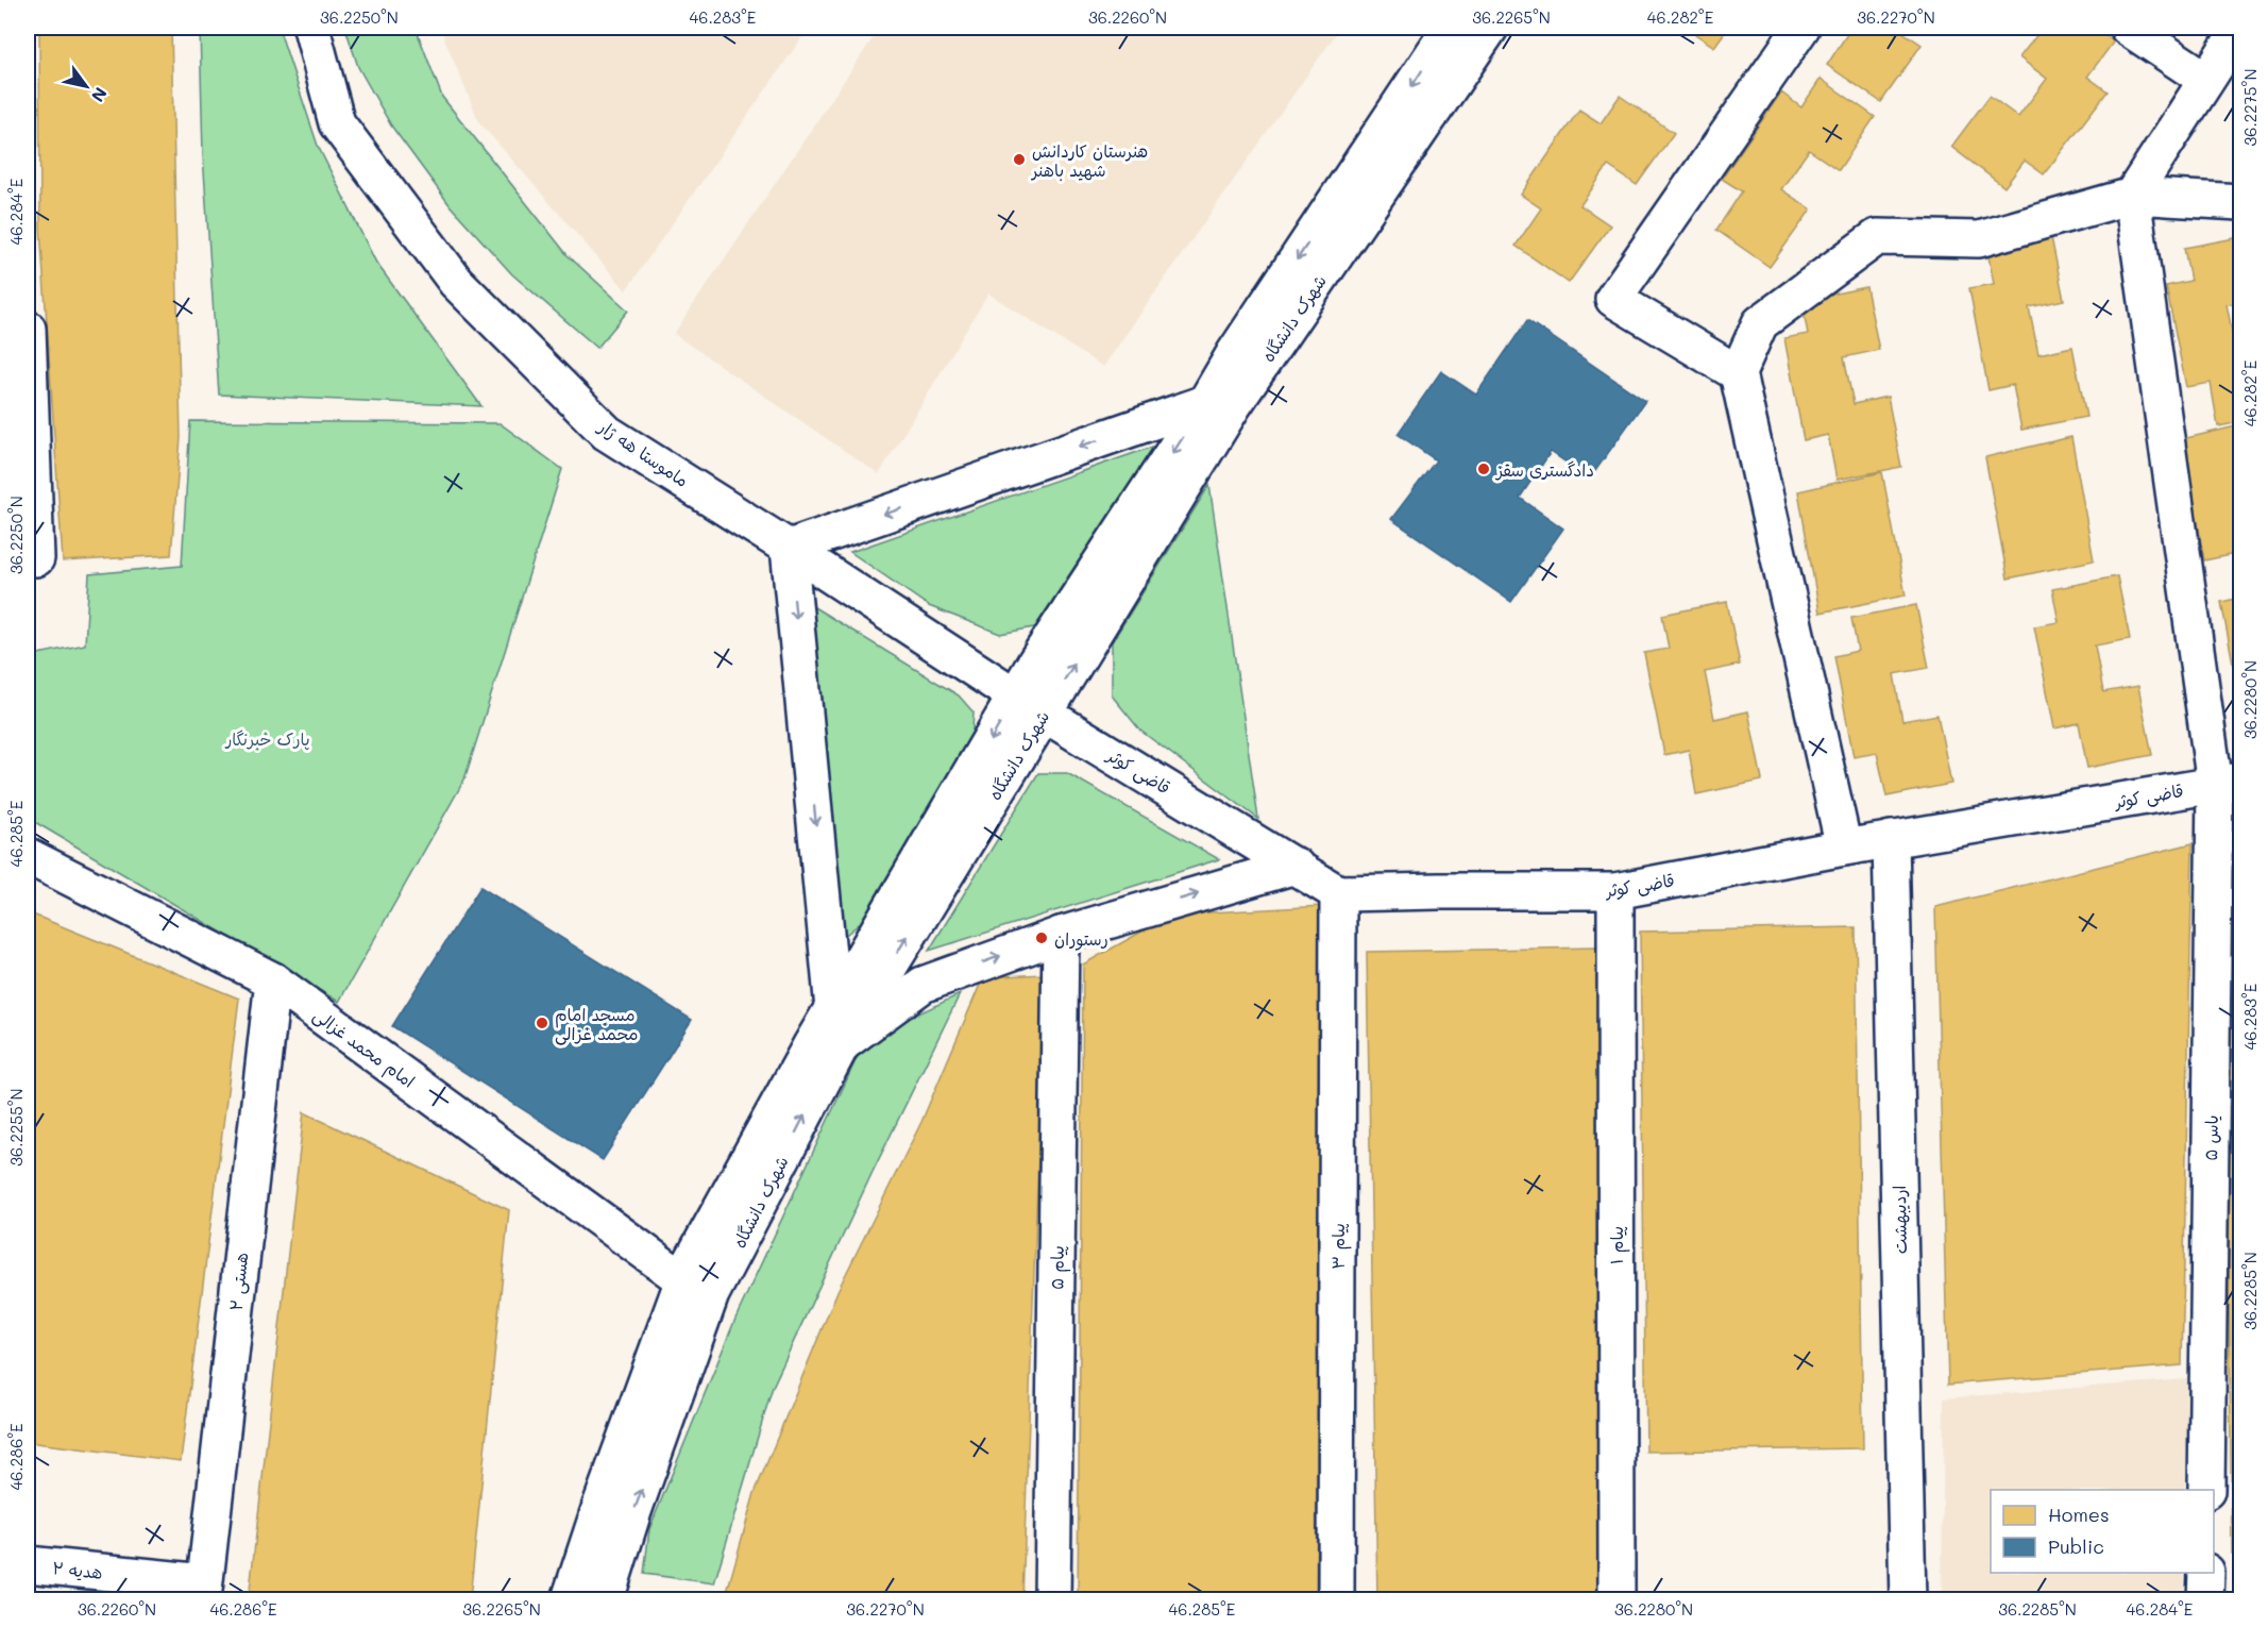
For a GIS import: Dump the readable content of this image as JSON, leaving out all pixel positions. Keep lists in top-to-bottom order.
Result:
{
  "streets": {
    "street": [
      "شهرک دانشگاه",
      "ماموستا هه ژار",
      "قاضی کوثر",
      "امام محمد غزالی",
      "یاس ۵",
      "اردیبهشت",
      "پیام ۱",
      "پیام ۳",
      "پیام ۵",
      "هستی ۲",
      "هدیه ۲"
    ]
  },
  "crossings": [
    ["شهرک دانشگاه", "ماموستا هه ژار"],
    ["شهرک دانشگاه", "قاضی کوثر"],
    ["شهرک دانشگاه", "امام محمد غزالی"],
    ["ماموستا هه ژار", "قاضی کوثر"],
    ["قاضی کوثر", "یاس ۵"],
    ["قاضی کوثر", "اردیبهشت"],
    ["قاضی کوثر", "پیام ۱"],
    ["قاضی کوثر", "پیام ۳"],
    ["امام محمد غزالی", "هستی ۲"],
    ["هستی ۲", "هدیه ۲"]
  ],
  "parks": ["پارک خبرنگار"],
  "places": [
    "هنرستان کاردانش شهید باهنر",
    "دادگستری سقز",
    "رستوران",
    "مسجد امام محمد غزالی"
  ],
  "legend": ["Homes", "Public"],
  "north": "bottom right",
  "coordinates": [
    "36.2250°N",
    "46.283°E",
    "36.2260°N",
    "36.2265°N",
    "46.282°E",
    "36.2270°N",
    "36.2275°N",
    "46.284°E",
    "36.2280°N",
    "46.285°E",
    "36.2255°N",
    "36.2285°N",
    "46.286°E"
  ]
}
